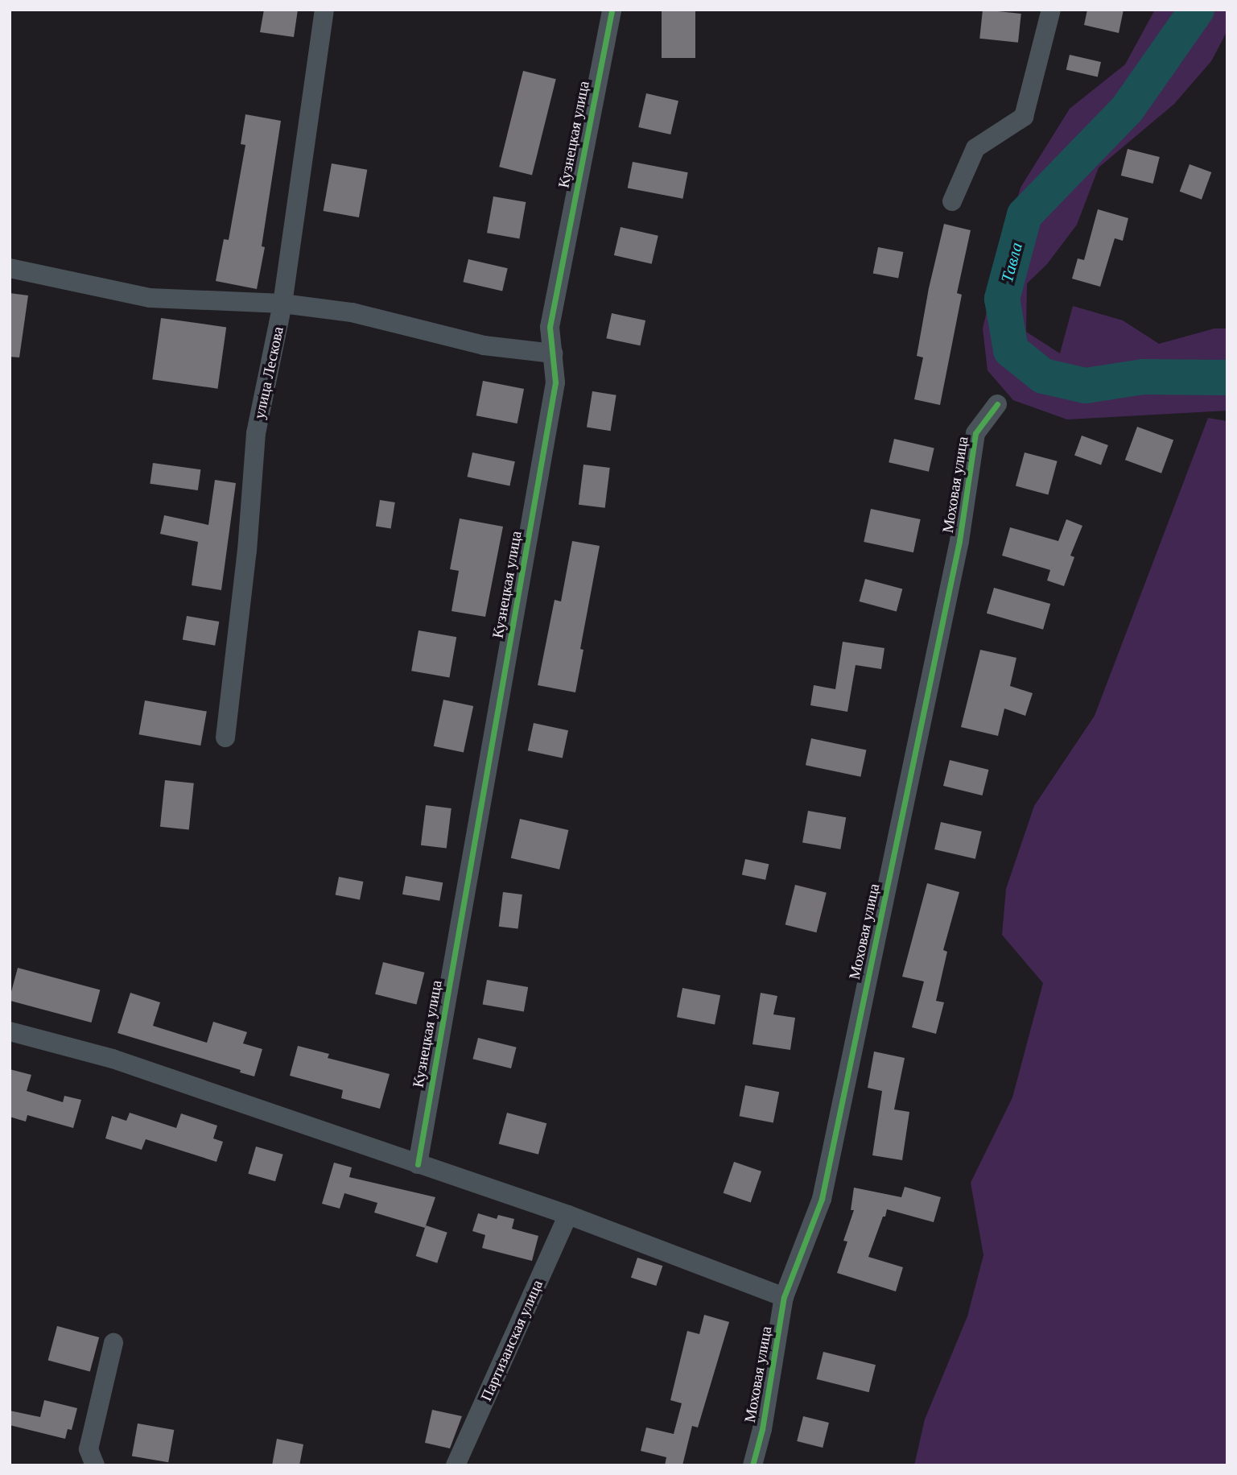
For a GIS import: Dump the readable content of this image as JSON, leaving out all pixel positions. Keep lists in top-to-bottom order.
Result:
{
  "streets": {
    "street": [
      "Кузнецкая улица",
      "улица Лескова",
      "Моховая улица",
      "Партизанская улица"
    ]
  },
  "water": ["Тавла"]
}
